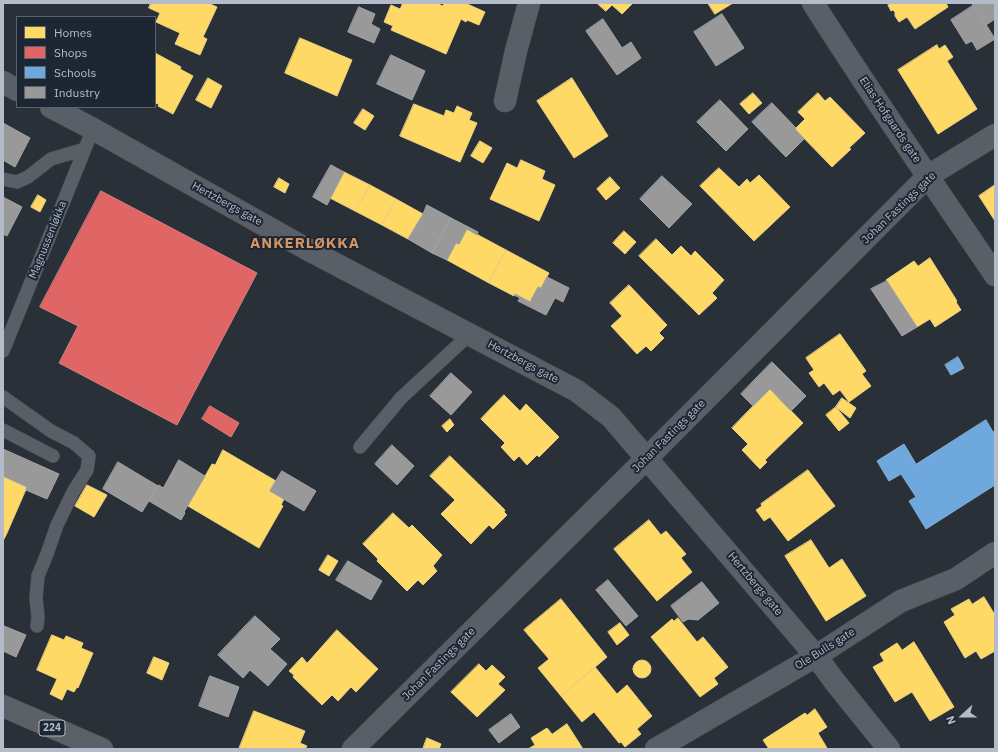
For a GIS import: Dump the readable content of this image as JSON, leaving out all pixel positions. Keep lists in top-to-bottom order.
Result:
{
  "streets": {
    "main road": ["224"],
    "street": [
      "Elias Hofgaards gate",
      "Hertzbergs gate",
      "Johan Fastings gate",
      "Ole Bulls gate"
    ],
    "lane": ["Magnussenløkka"]
  },
  "crossings": [
    ["Elias Hofgaards gate", "Johan Fastings gate"],
    ["Hertzbergs gate", "Johan Fastings gate"],
    ["Hertzbergs gate", "Magnussenløkka"],
    ["Hertzbergs gate", "Ole Bulls gate"]
  ],
  "districts": ["ANKERLØKKA"],
  "legend": [
    "Homes",
    "Shops",
    "Schools",
    "Industry"
  ],
  "north": "left"
}
